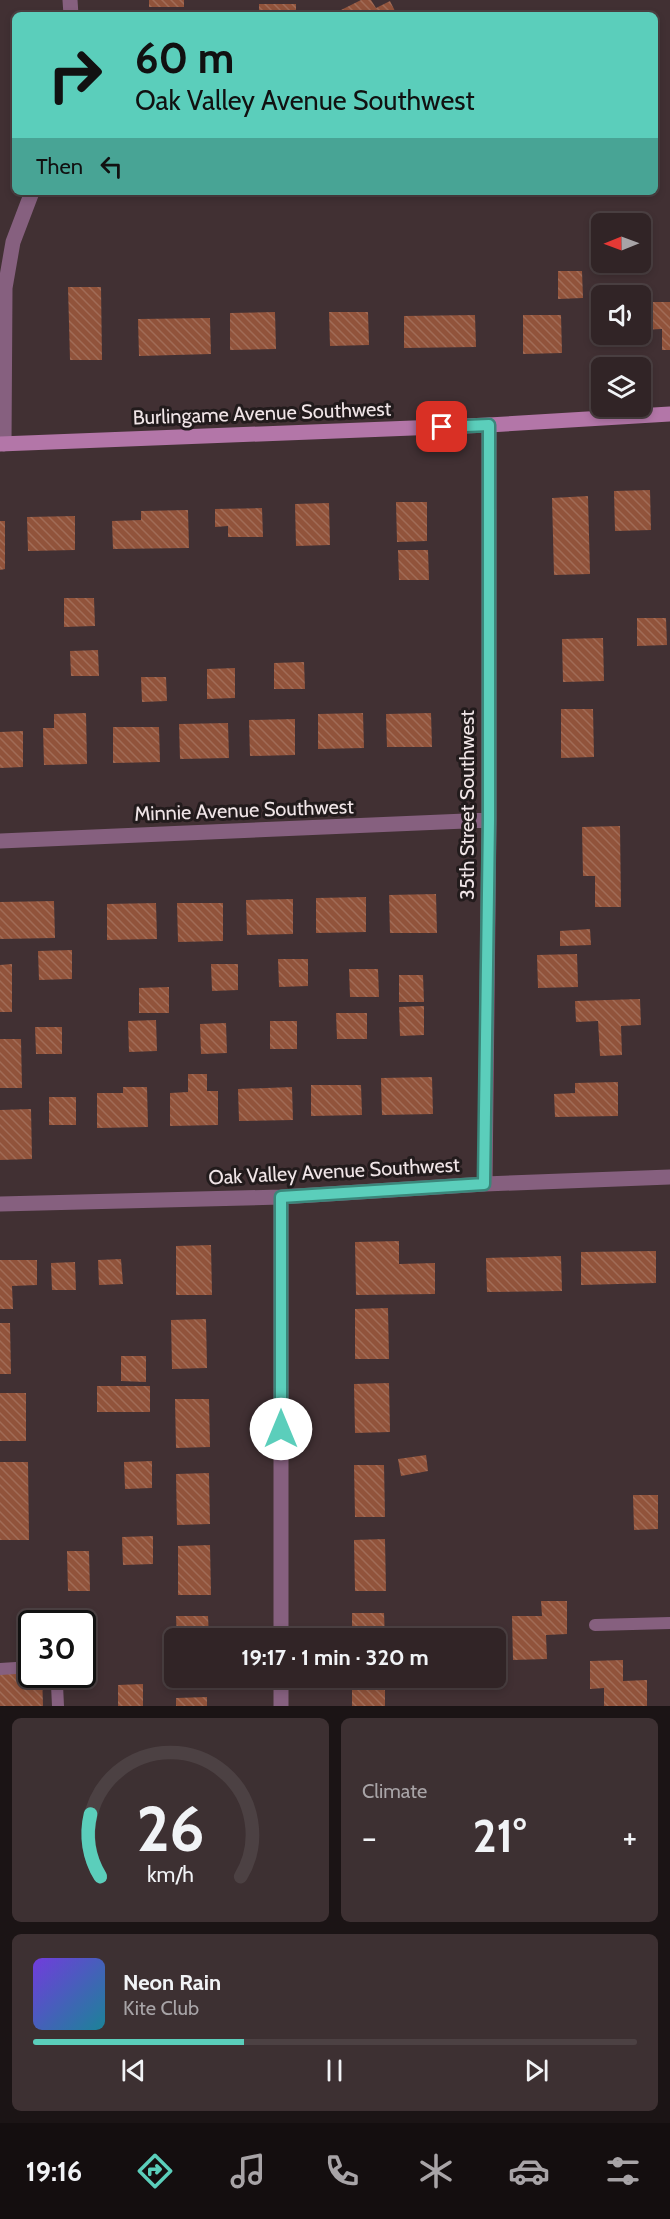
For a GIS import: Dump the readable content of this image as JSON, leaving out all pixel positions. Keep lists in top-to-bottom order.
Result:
{
  "streets": {
    "street": [
      "Burlingame Avenue Southwest",
      "35th Street Southwest",
      "Minnie Avenue Southwest",
      "Oak Valley Avenue Southwest"
    ]
  },
  "crossings": [
    ["Burlingame Avenue Southwest", "35th Street Southwest"],
    ["35th Street Southwest", "Minnie Avenue Southwest"],
    ["35th Street Southwest", "Oak Valley Avenue Southwest"]
  ],
  "north": "left",
  "page": {
    "turn": ["60 m", "Oak Valley Avenue Southwest"],
    "then": "Then",
    "limit": "30",
    "trip": "19:17 · 1 min · 320 m",
    "tile": "Climate",
    "heat": ["−", "21°", "+"],
    "song": ["Neon Rain", "Kite Club"],
    "tabs": "19:16",
    "gauge": ["26", "km/h"]
  }
}
